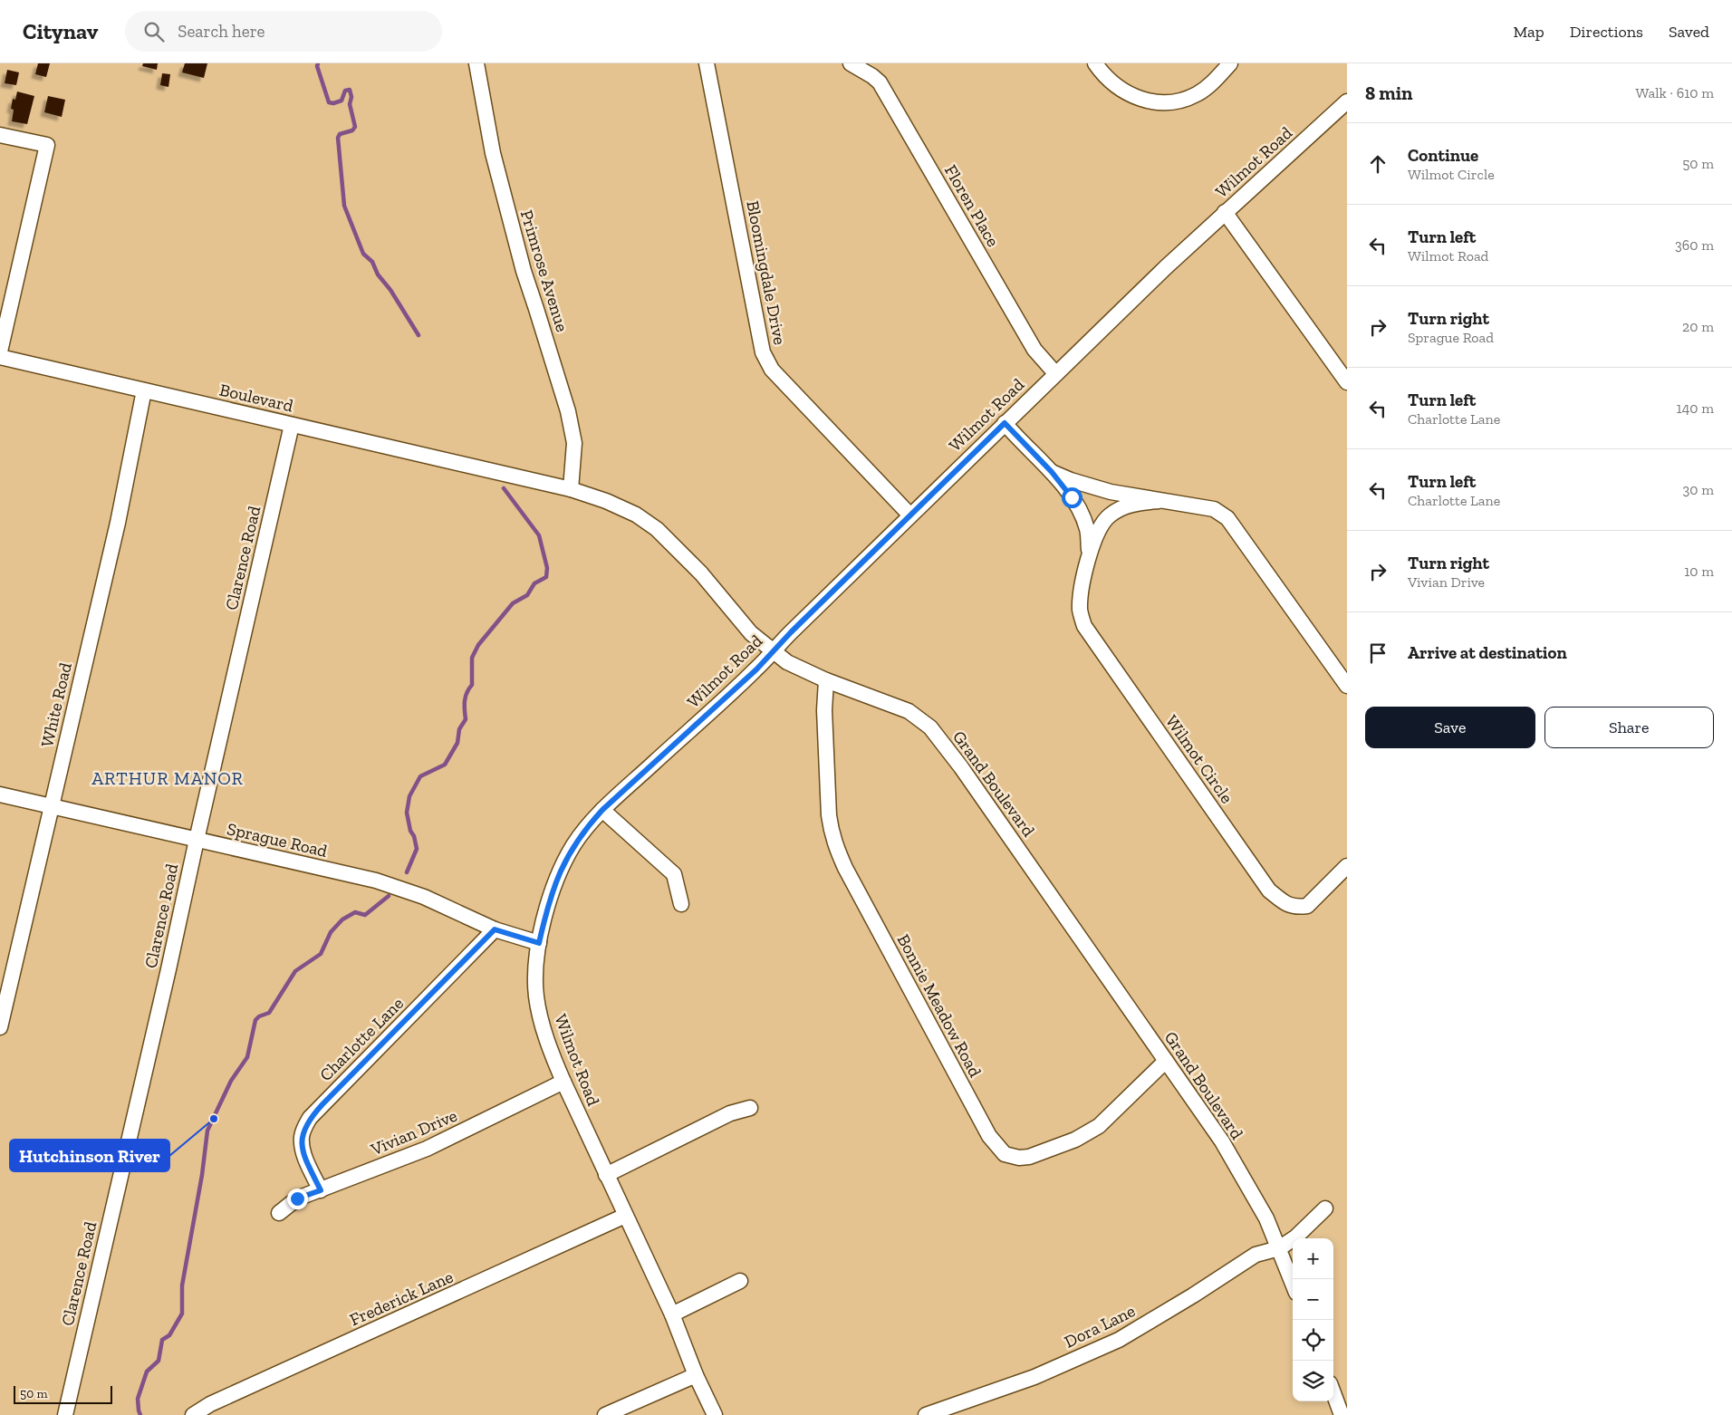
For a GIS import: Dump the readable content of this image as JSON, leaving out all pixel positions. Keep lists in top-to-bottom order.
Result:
{
  "streets": {
    "street": [
      "Wilmot Road",
      "Floren Place",
      "Primrose Avenue",
      "Bloomingdale Drive",
      "Boulevard",
      "Clarence Road",
      "White Road",
      "Wilmot Circle",
      "Grand Boulevard",
      "Sprague Road",
      "Bonnie Meadow Road",
      "Charlotte Lane",
      "Vivian Drive",
      "Frederick Lane",
      "Dora Lane"
    ]
  },
  "crossings": [
    ["Wilmot Road", "Floren Place"],
    ["Wilmot Road", "Bloomingdale Drive"],
    ["Wilmot Road", "Wilmot Circle"],
    ["Wilmot Road", "Grand Boulevard"],
    ["Wilmot Road", "Sprague Road"],
    ["Wilmot Road", "Vivian Drive"],
    ["Wilmot Road", "Frederick Lane"],
    ["Primrose Avenue", "Grand Boulevard"],
    ["Boulevard", "Clarence Road"],
    ["Boulevard", "White Road"],
    ["Boulevard", "Grand Boulevard"],
    ["Clarence Road", "Sprague Road"],
    ["White Road", "Sprague Road"],
    ["Grand Boulevard", "Bonnie Meadow Road"],
    ["Grand Boulevard", "Dora Lane"],
    ["Sprague Road", "Charlotte Lane"],
    ["Charlotte Lane", "Vivian Drive"]
  ],
  "districts": ["ARTHUR MANOR"],
  "places": ["Hutchinson River"],
  "scale_bar": "50 m",
  "page": {
    "header": "Citynav",
    "search": "Search here",
    "nav": ["Map", "Directions", "Saved"],
    "heading": ["8 min", "Walk · 610 m"],
    "list": [
      ["Continue", "Wilmot Circle", "50 m"],
      ["Turn left", "Wilmot Road", "360 m"],
      ["Turn right", "Sprague Road", "20 m"],
      ["Turn left", "Charlotte Lane", "140 m"],
      ["Turn left", "Charlotte Lane", "30 m"],
      ["Turn right", "Vivian Drive", "10 m"],
      "Arrive at destination"
    ],
    "buttons": ["Save", "Share"],
    "map_buttons": ["+", "−"],
    "scale": "50 m"
  }
}
